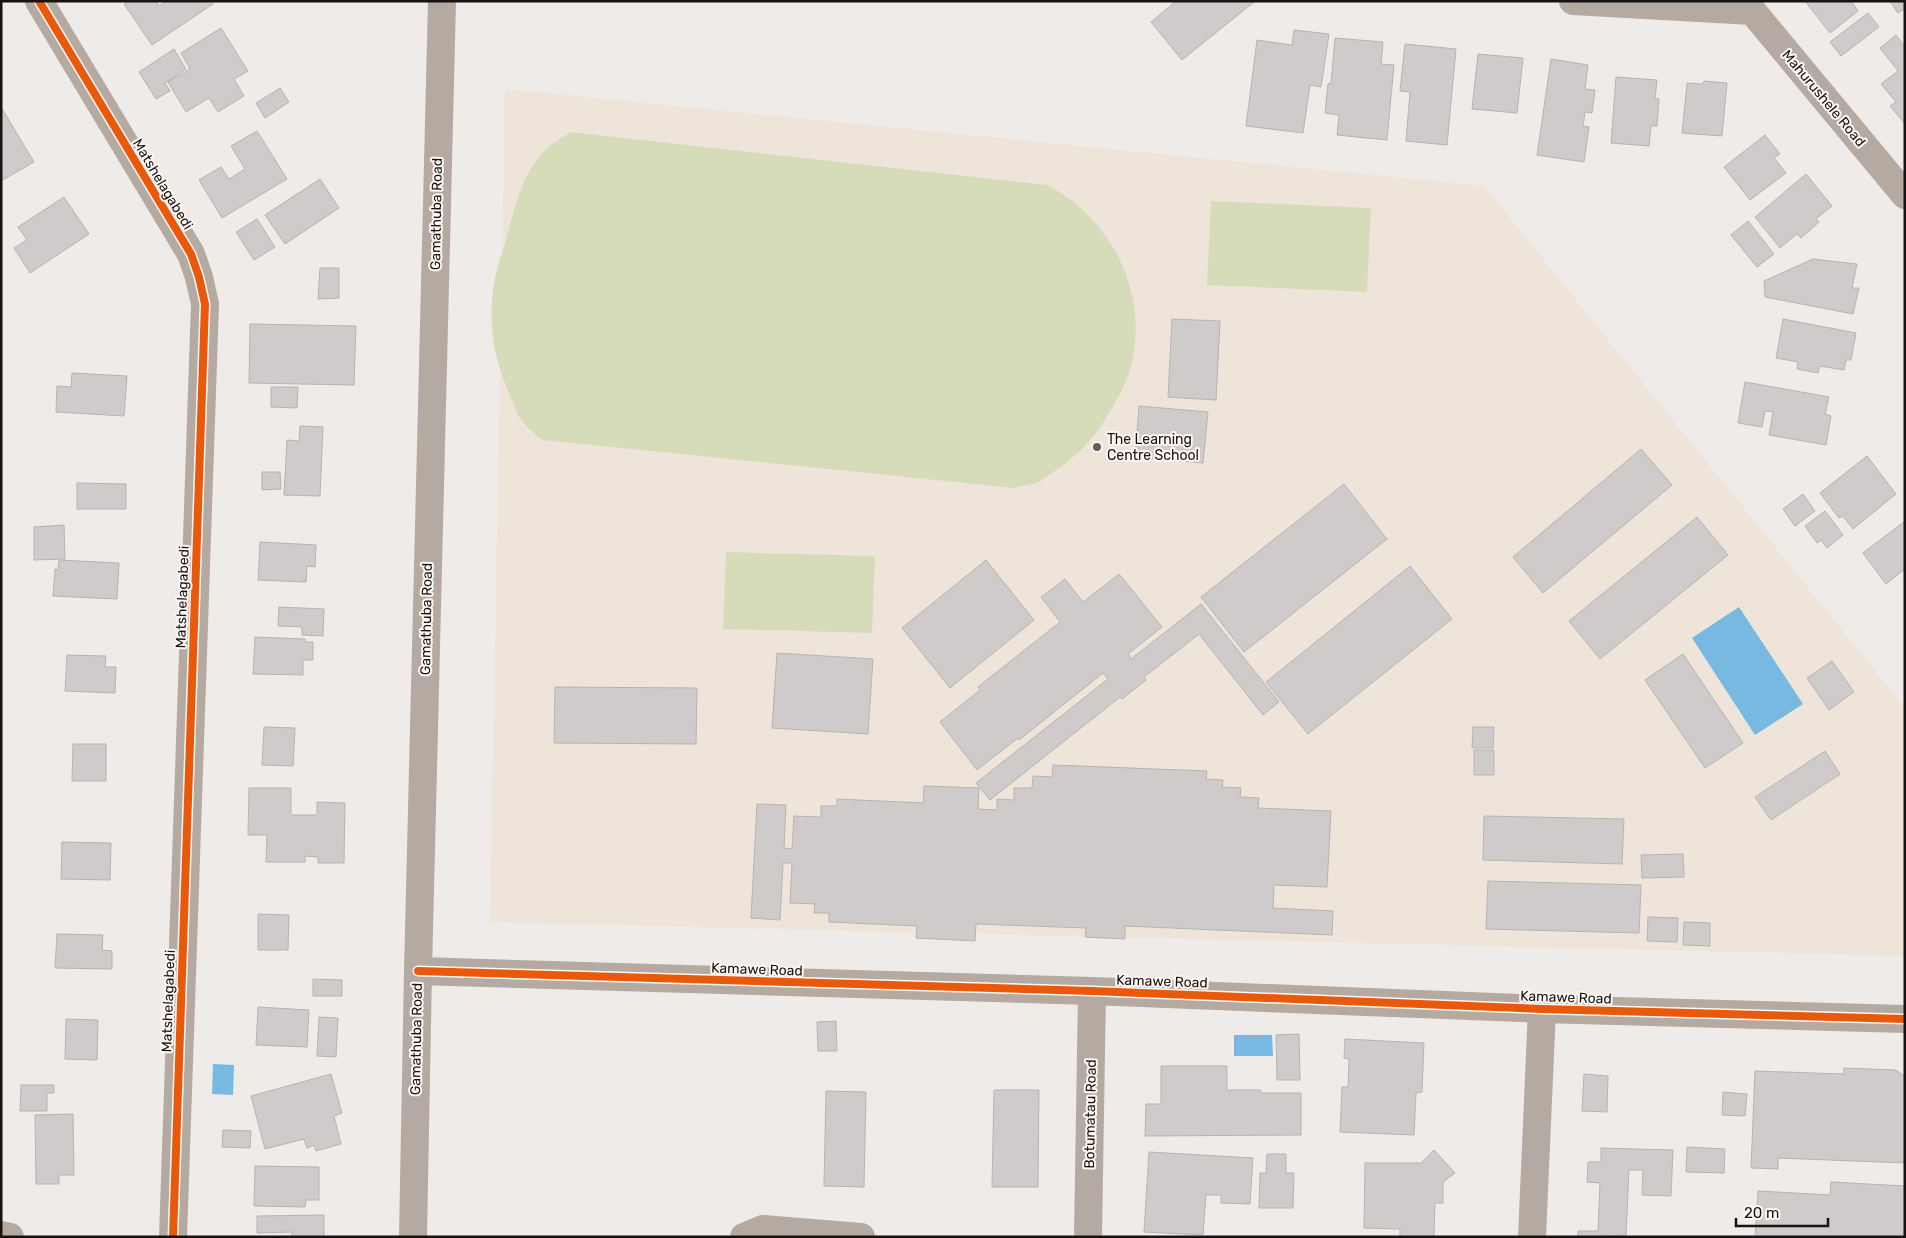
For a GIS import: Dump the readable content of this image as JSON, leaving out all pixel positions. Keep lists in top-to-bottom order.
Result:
{
  "streets": {
    "street": [
      "Mahurushele Road",
      "Matshelagabedi",
      "Gamathuba Road",
      "Kamawe Road",
      "Botumatau Road"
    ]
  },
  "crossings": [
    ["Gamathuba Road", "Kamawe Road"],
    ["Kamawe Road", "Botumatau Road"]
  ],
  "places": ["The Learning Centre School"],
  "scale_bar": "20 m"
}
